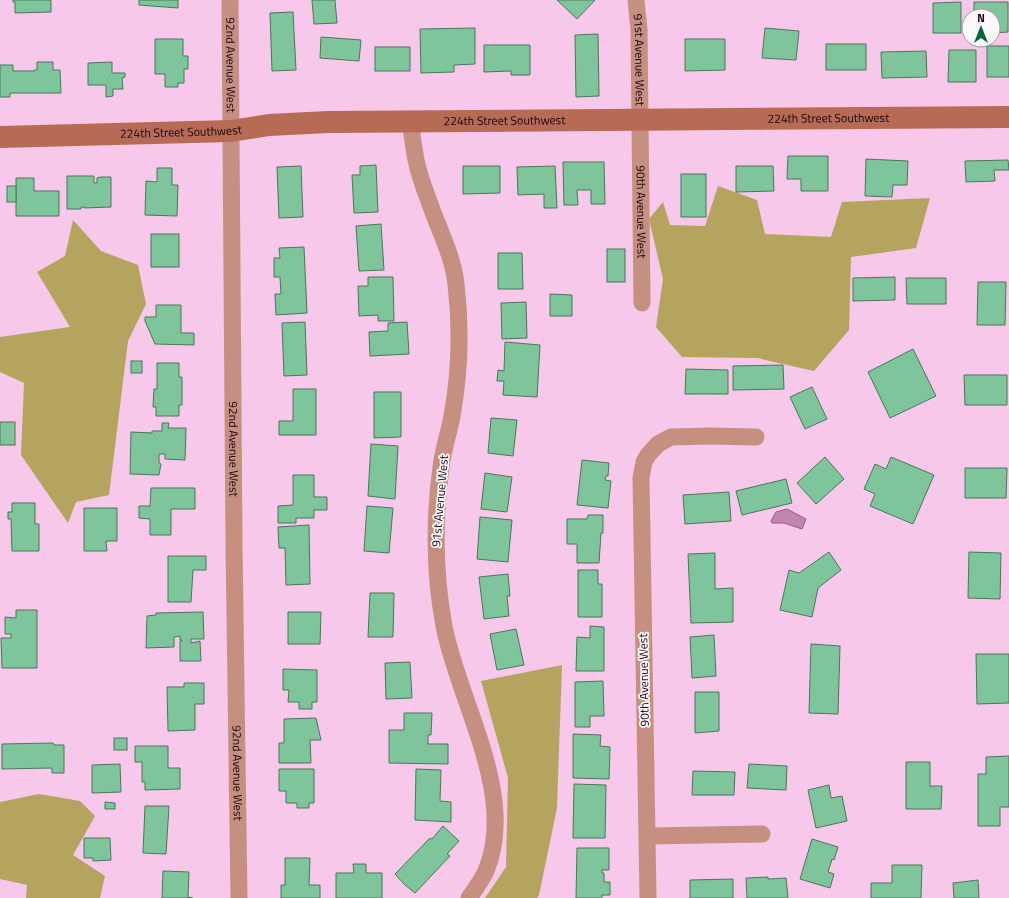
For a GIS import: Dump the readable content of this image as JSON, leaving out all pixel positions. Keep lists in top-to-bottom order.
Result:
{
  "streets": {
    "street": [
      "91st Avenue West",
      "92nd Avenue West",
      "224th Street Southwest",
      "90th Avenue West"
    ]
  },
  "crossings": [
    ["91st Avenue West", "224th Street Southwest"],
    ["91st Avenue West", "90th Avenue West"],
    ["92nd Avenue West", "224th Street Southwest"],
    ["224th Street Southwest", "90th Avenue West"]
  ],
  "north": "top"
}
